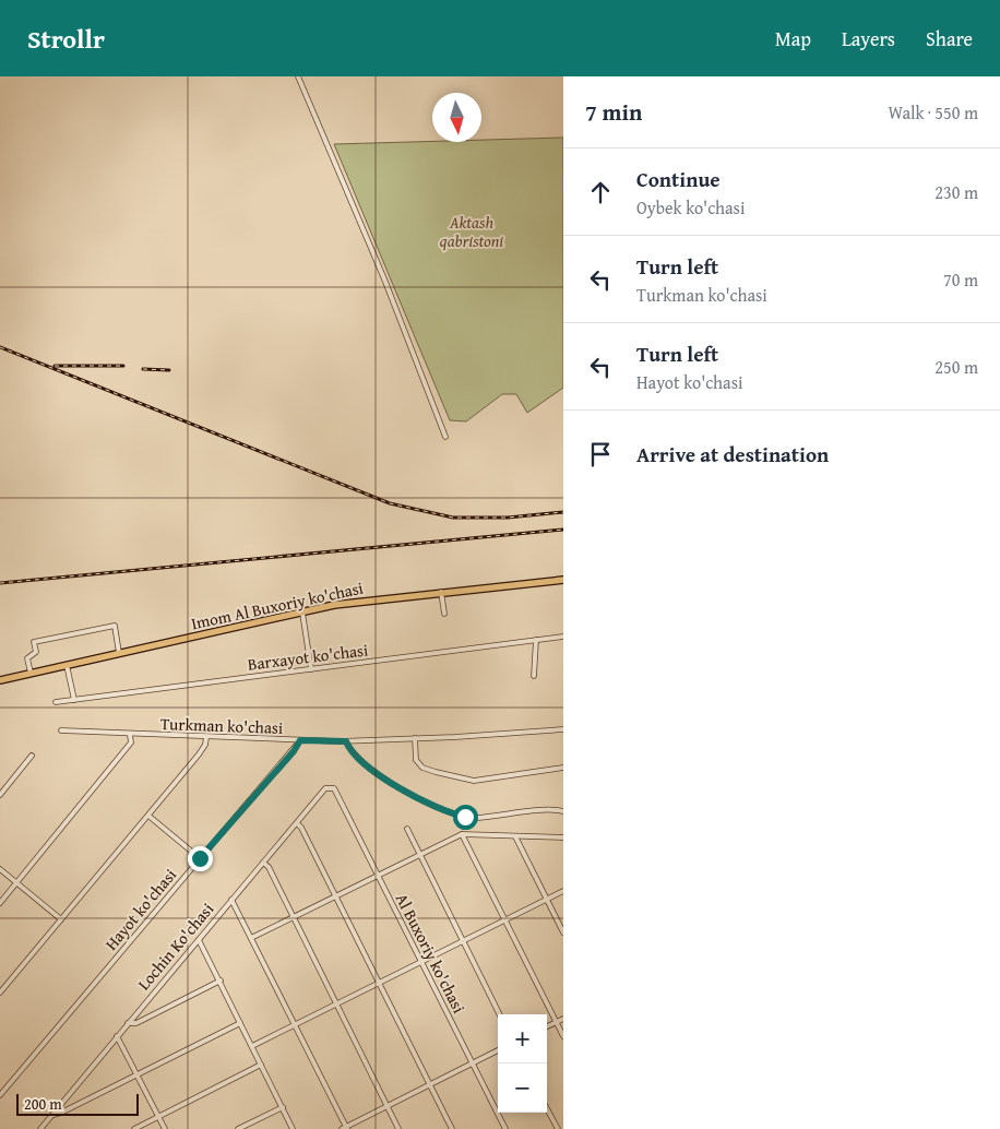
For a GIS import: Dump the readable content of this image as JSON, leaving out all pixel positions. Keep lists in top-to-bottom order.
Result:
{
  "streets": {
    "main road": ["Imom Al Buxoriy ko'chasi"],
    "street": [
      "Barxayot ko'chasi",
      "Turkman ko'chasi",
      "Hayot ko'chasi",
      "Lochin Ko'chasi",
      "Al Buxoriy ko'chasi"
    ]
  },
  "crossings": [
    ["Turkman ko'chasi", "Hayot ko'chasi"],
    ["Lochin Ko'chasi", "Al Buxoriy ko'chasi"]
  ],
  "parks": ["Aktash qabristoni"],
  "scale_bar": "200 m",
  "north": "bottom",
  "page": {
    "header": "Strollr",
    "nav": ["Map", "Layers", "Share"],
    "heading": ["7 min", "Walk · 550 m"],
    "list": [
      ["Continue", "Oybek ko'chasi", "230 m"],
      ["Turn left", "Turkman ko'chasi", "70 m"],
      ["Turn left", "Hayot ko'chasi", "250 m"],
      "Arrive at destination"
    ],
    "map_buttons": ["+", "−"],
    "scale": "200 m"
  }
}
